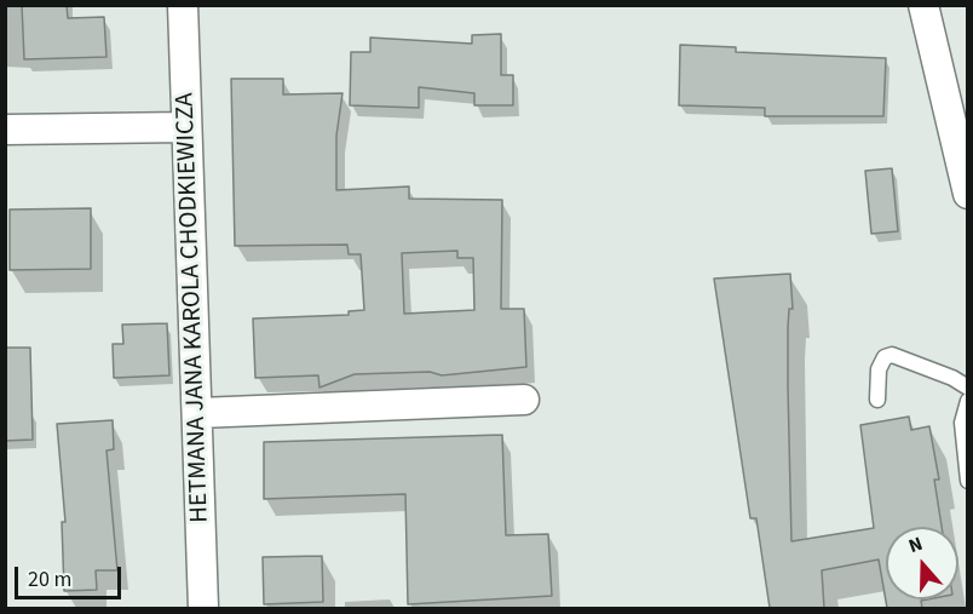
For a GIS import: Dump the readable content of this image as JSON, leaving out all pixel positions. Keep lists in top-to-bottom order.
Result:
{
  "streets": {
    "street": ["HETMANA JANA KAROLA CHODKIEWICZA"]
  },
  "scale_bar": "20 m",
  "north": "top"
}
